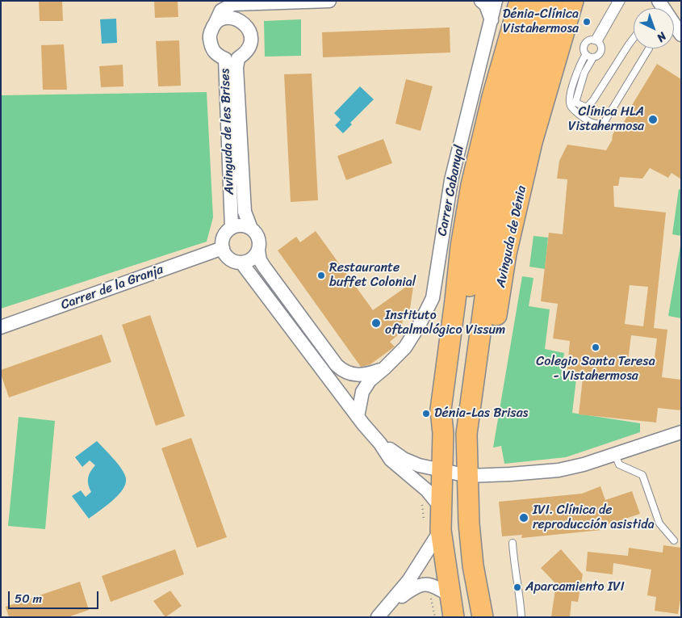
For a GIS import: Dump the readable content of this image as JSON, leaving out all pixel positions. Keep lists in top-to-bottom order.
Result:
{
  "streets": {
    "main road": ["Avinguda de Dénia"],
    "street": ["Avinguda de les Brises", "Carrer Cabanyal", "Carrer de la Granja"]
  },
  "crossings": [
    ["Avinguda de les Brises", "Carrer de la Granja"]
  ],
  "places": [
    "Dénia-Clínica Vistahermosa",
    "Clínica HLA Vistahermosa",
    "Restaurante buffet Colonial",
    "Instituto oftalmológico Vissum",
    "Colegio Santa Teresa - Vistahermosa",
    "Dénia-Las Brisas",
    "IVI. Clínica de reproducción asistida",
    "Aparcamiento IVI"
  ],
  "scale_bar": "50 m",
  "north": "bottom right"
}
